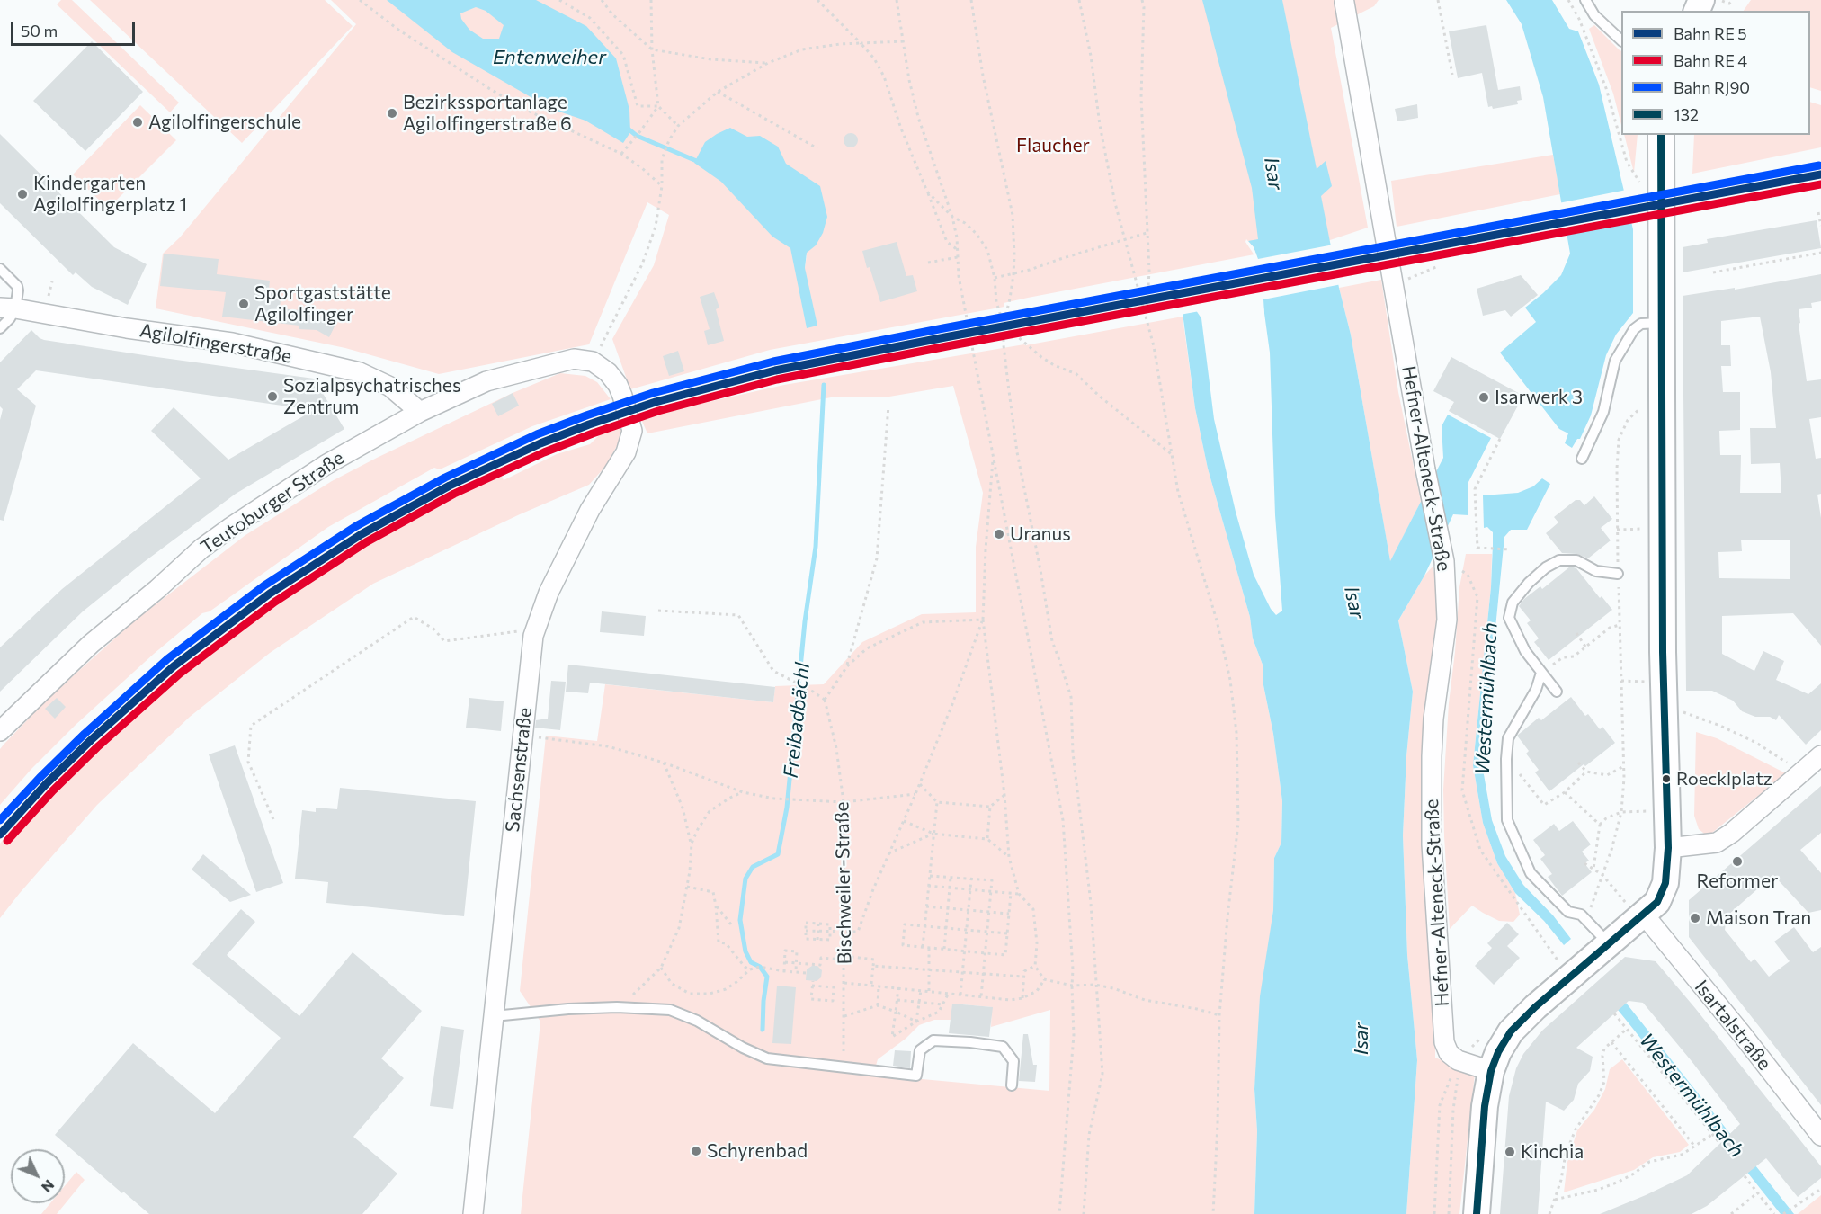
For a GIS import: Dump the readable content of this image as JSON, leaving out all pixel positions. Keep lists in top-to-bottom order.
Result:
{
  "streets": {
    "street": [
      "Agilolfingerstraße",
      "Hefner-Alteneck-Straße",
      "Teutoburger Straße",
      "Sachsenstraße",
      "Isartalstraße"
    ],
    "path": ["Bischweiler-Straße"]
  },
  "crossings": [
    ["Agilolfingerstraße", "Teutoburger Straße"],
    ["Teutoburger Straße", "Sachsenstraße"]
  ],
  "water": [
    "Entenweiher",
    "Isar",
    "Westermühlbach",
    "Freibadbächl"
  ],
  "parks": ["Flaucher"],
  "places": [
    "Bezirkssportanlage Agilolfingerstraße 6",
    "Agilolfingerschule",
    "Kindergarten Agilolfingerplatz 1",
    "Sportgaststätte Agilolfinger",
    "Sozialpsychatrisches Zentrum",
    "Isarwerk 3",
    "Uranus",
    "Roecklplatz",
    "Reformer",
    "Maison Tran",
    "Schyrenbad",
    "Kinchia"
  ],
  "lines": ["transit line 132", "rail line RJ90"],
  "legend": [
    "Bahn RE 5",
    "Bahn RE 4",
    "Bahn RJ90",
    "132"
  ],
  "scale_bar": "50 m",
  "north": "bottom right"
}
